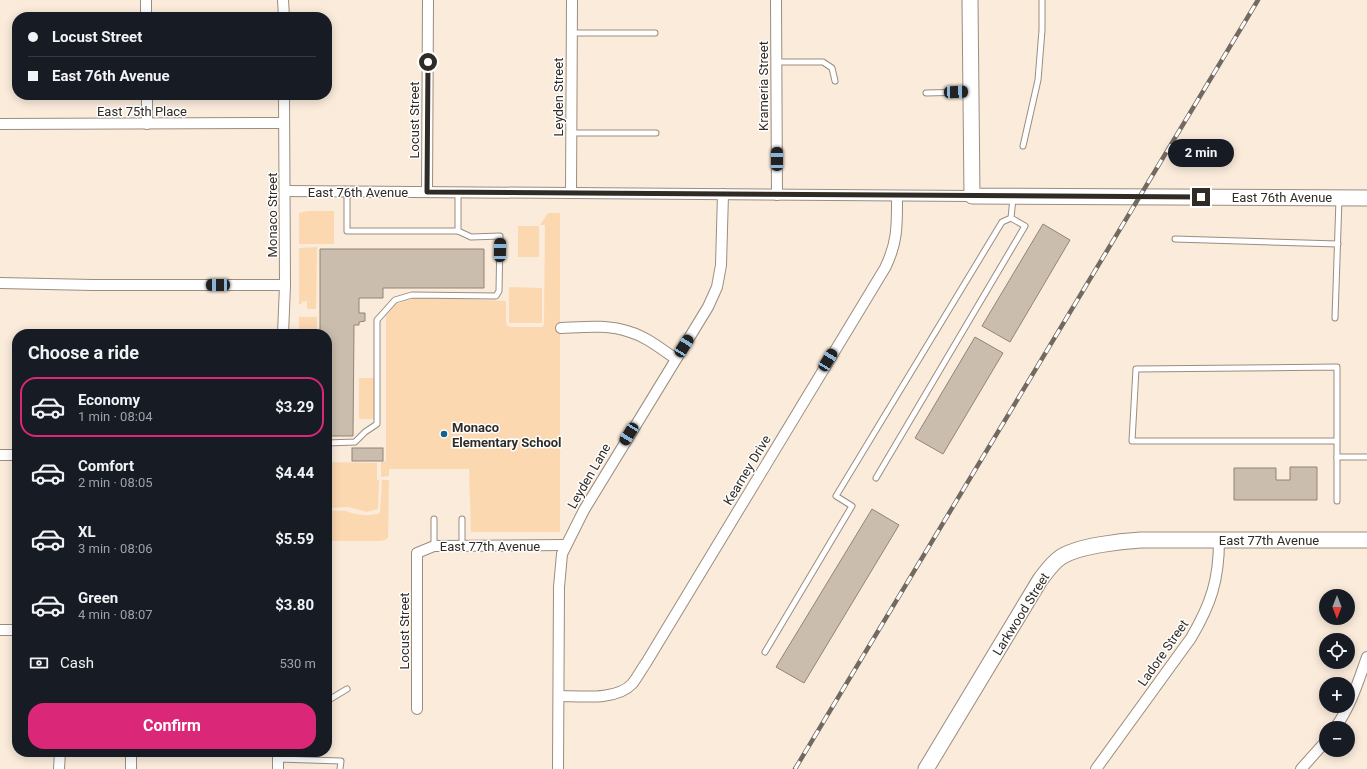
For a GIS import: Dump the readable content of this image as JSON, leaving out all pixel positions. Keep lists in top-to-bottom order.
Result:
{
  "streets": {
    "street": [
      "Krameria Street",
      "Leyden Street",
      "East 75th Place",
      "Locust Street",
      "East 76th Avenue",
      "Monaco Street",
      "Kearney Drive",
      "Leyden Lane",
      "East 77th Avenue",
      "Larkwood Street",
      "Ladore Street"
    ]
  },
  "crossings": [
    ["Krameria Street", "East 76th Avenue"],
    ["Leyden Street", "East 76th Avenue"],
    ["East 75th Place", "Monaco Street"],
    ["Locust Street", "East 76th Avenue"],
    ["Locust Street", "East 77th Avenue"],
    ["East 76th Avenue", "Monaco Street"],
    ["East 76th Avenue", "Kearney Drive"],
    ["East 76th Avenue", "Leyden Lane"],
    ["Kearney Drive", "Leyden Lane"],
    ["Leyden Lane", "East 77th Avenue"],
    ["East 77th Avenue", "Larkwood Street"],
    ["East 77th Avenue", "Ladore Street"]
  ],
  "places": ["Monaco Elementary School"],
  "north": "bottom",
  "page": {
    "banner": ["Locust Street", "East 76th Avenue"],
    "bubble": "2 min",
    "heading": "Choose a ride",
    "list": [
      {
        "name": "Economy",
        "note": "1 min · 08:04",
        "value": "$3.29"
      },
      {
        "name": "Comfort",
        "note": "2 min · 08:05",
        "value": "$4.44"
      },
      {
        "name": "XL",
        "note": "3 min · 08:06",
        "value": "$5.59"
      },
      {
        "name": "Green",
        "note": "4 min · 08:07",
        "value": "$3.80"
      }
    ],
    "map_buttons": ["+", "−"],
    "pay": ["Cash", "530 m"],
    "buttons": "Confirm"
  }
}
